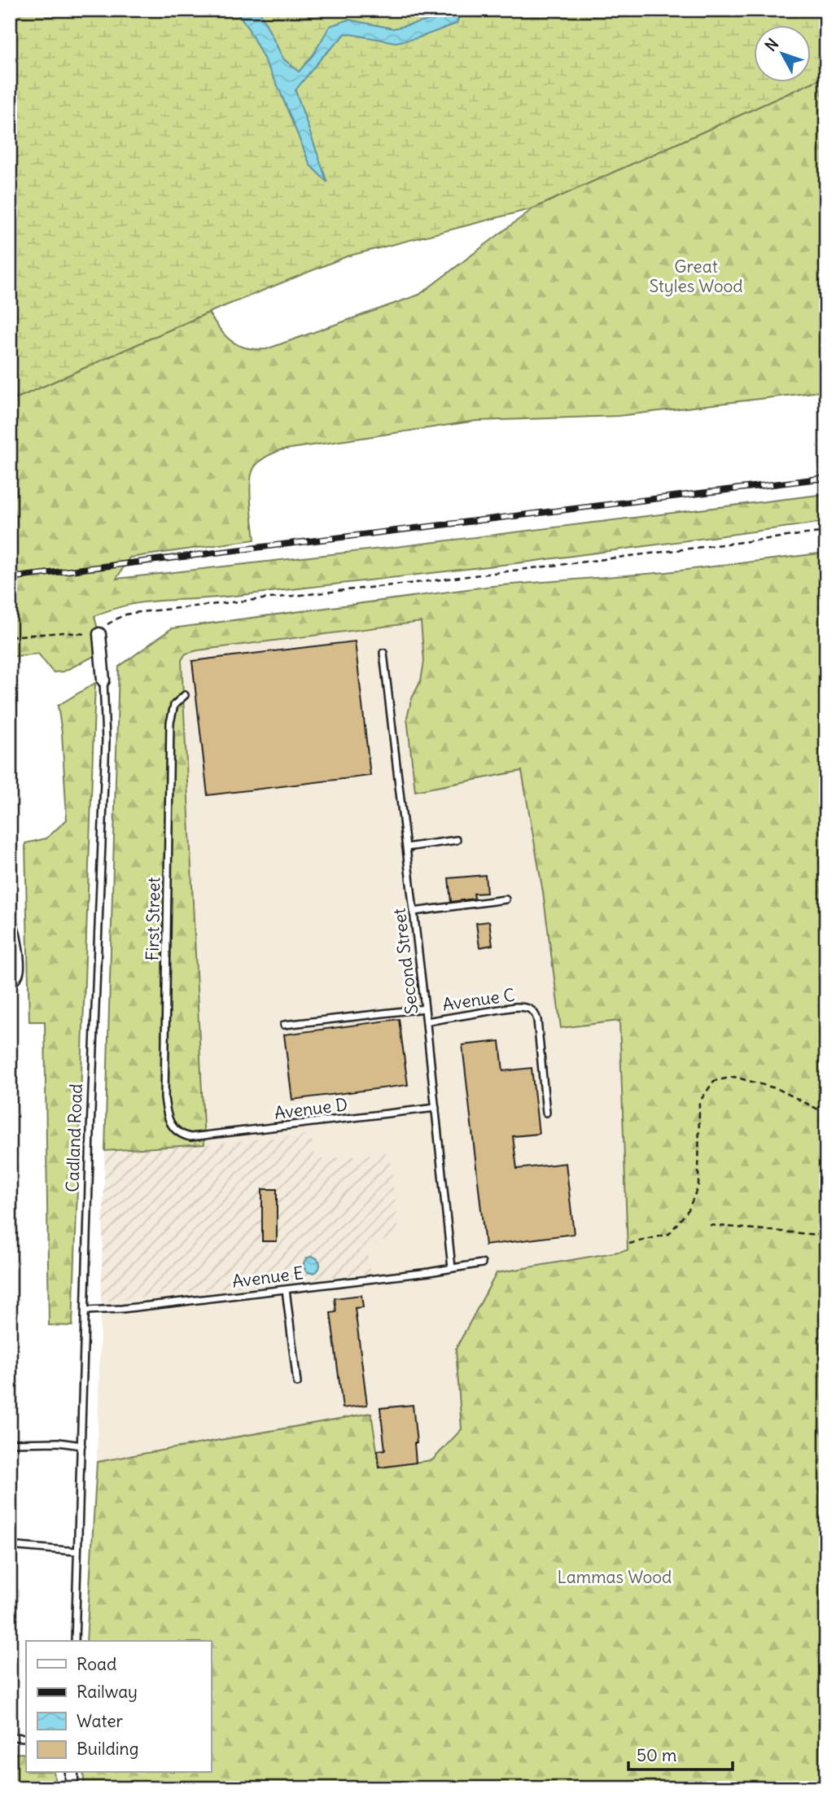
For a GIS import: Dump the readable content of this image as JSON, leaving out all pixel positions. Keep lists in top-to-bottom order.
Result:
{
  "streets": {
    "street": ["Cadland Road"],
    "lane": [
      "First Street",
      "Second Street",
      "Avenue C",
      "Avenue D",
      "Avenue E"
    ]
  },
  "crossings": [
    ["First Street", "Avenue D"],
    ["Second Street", "Avenue C"],
    ["Second Street", "Avenue D"],
    ["Second Street", "Avenue E"],
    ["Cadland Road", "Avenue E"]
  ],
  "parks": ["Great Styles Wood", "Lammas Wood"],
  "legend": [
    "Road",
    "Railway",
    "Water",
    "Building"
  ],
  "scale_bar": "50 m",
  "north": "top left"
}
